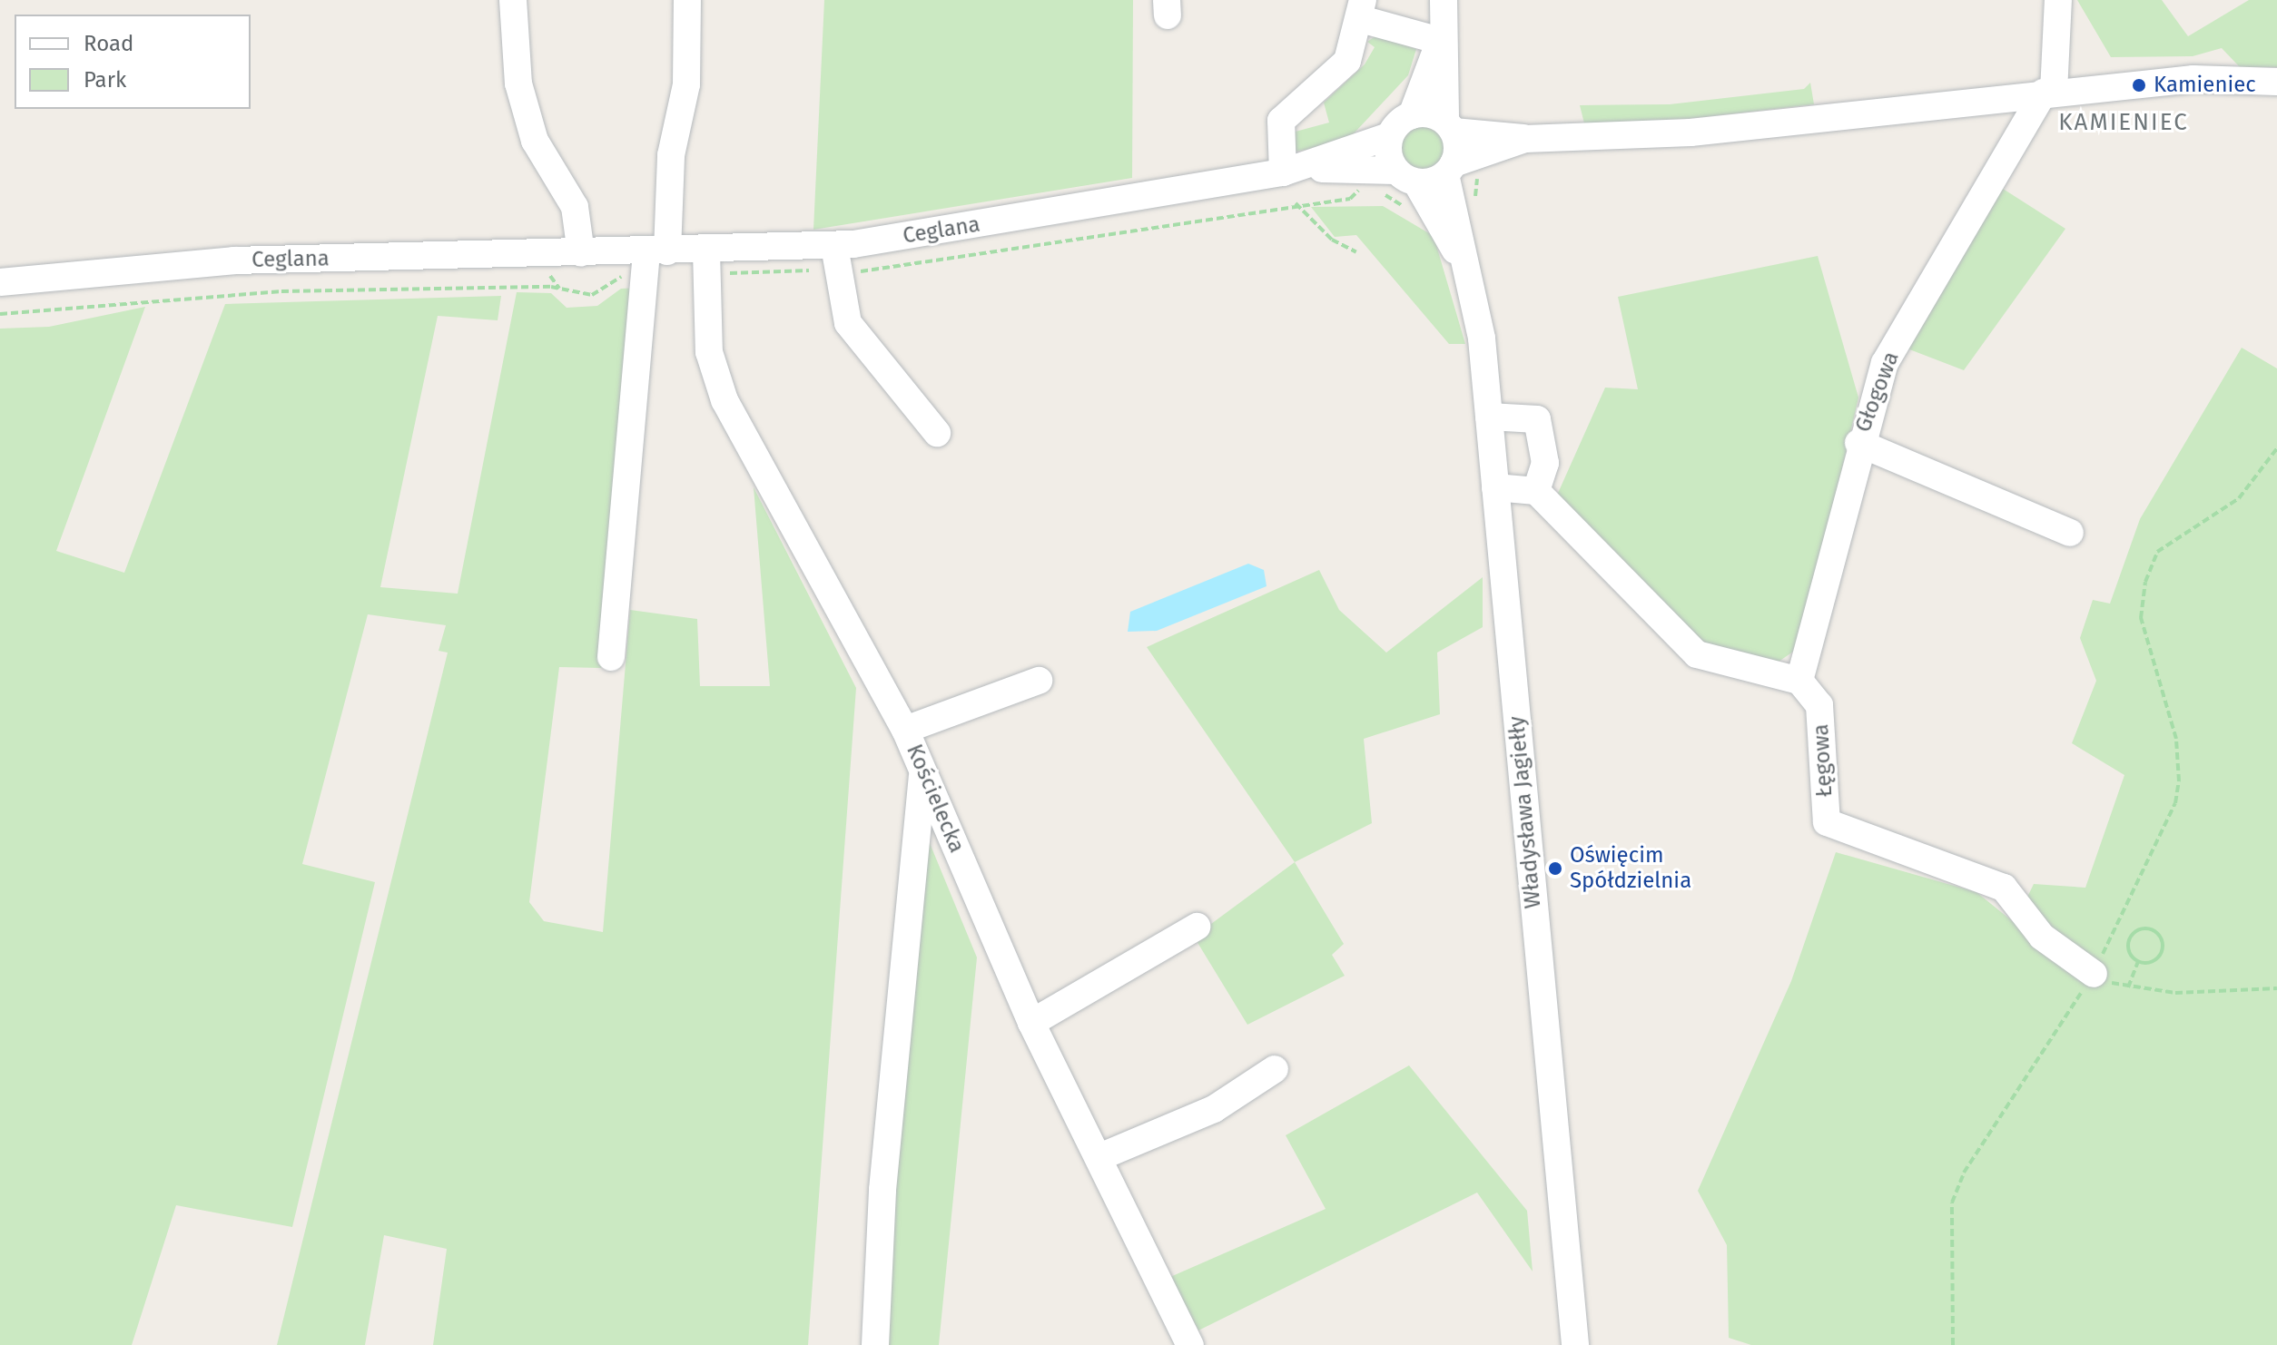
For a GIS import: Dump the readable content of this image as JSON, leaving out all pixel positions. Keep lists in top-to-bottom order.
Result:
{
  "streets": {
    "street": [
      "Ceglana",
      "Głogowa",
      "Łęgowa",
      "Kościelecka",
      "Władysława Jagiełły"
    ]
  },
  "crossings": [
    ["Ceglana", "Kościelecka"],
    ["Ceglana", "Władysława Jagiełły"],
    ["Głogowa", "Łęgowa"]
  ],
  "districts": ["KAMIENIEC"],
  "places": ["Kamieniec", "Oświęcim Spółdzielnia"],
  "legend": ["Road", "Park"]
}
